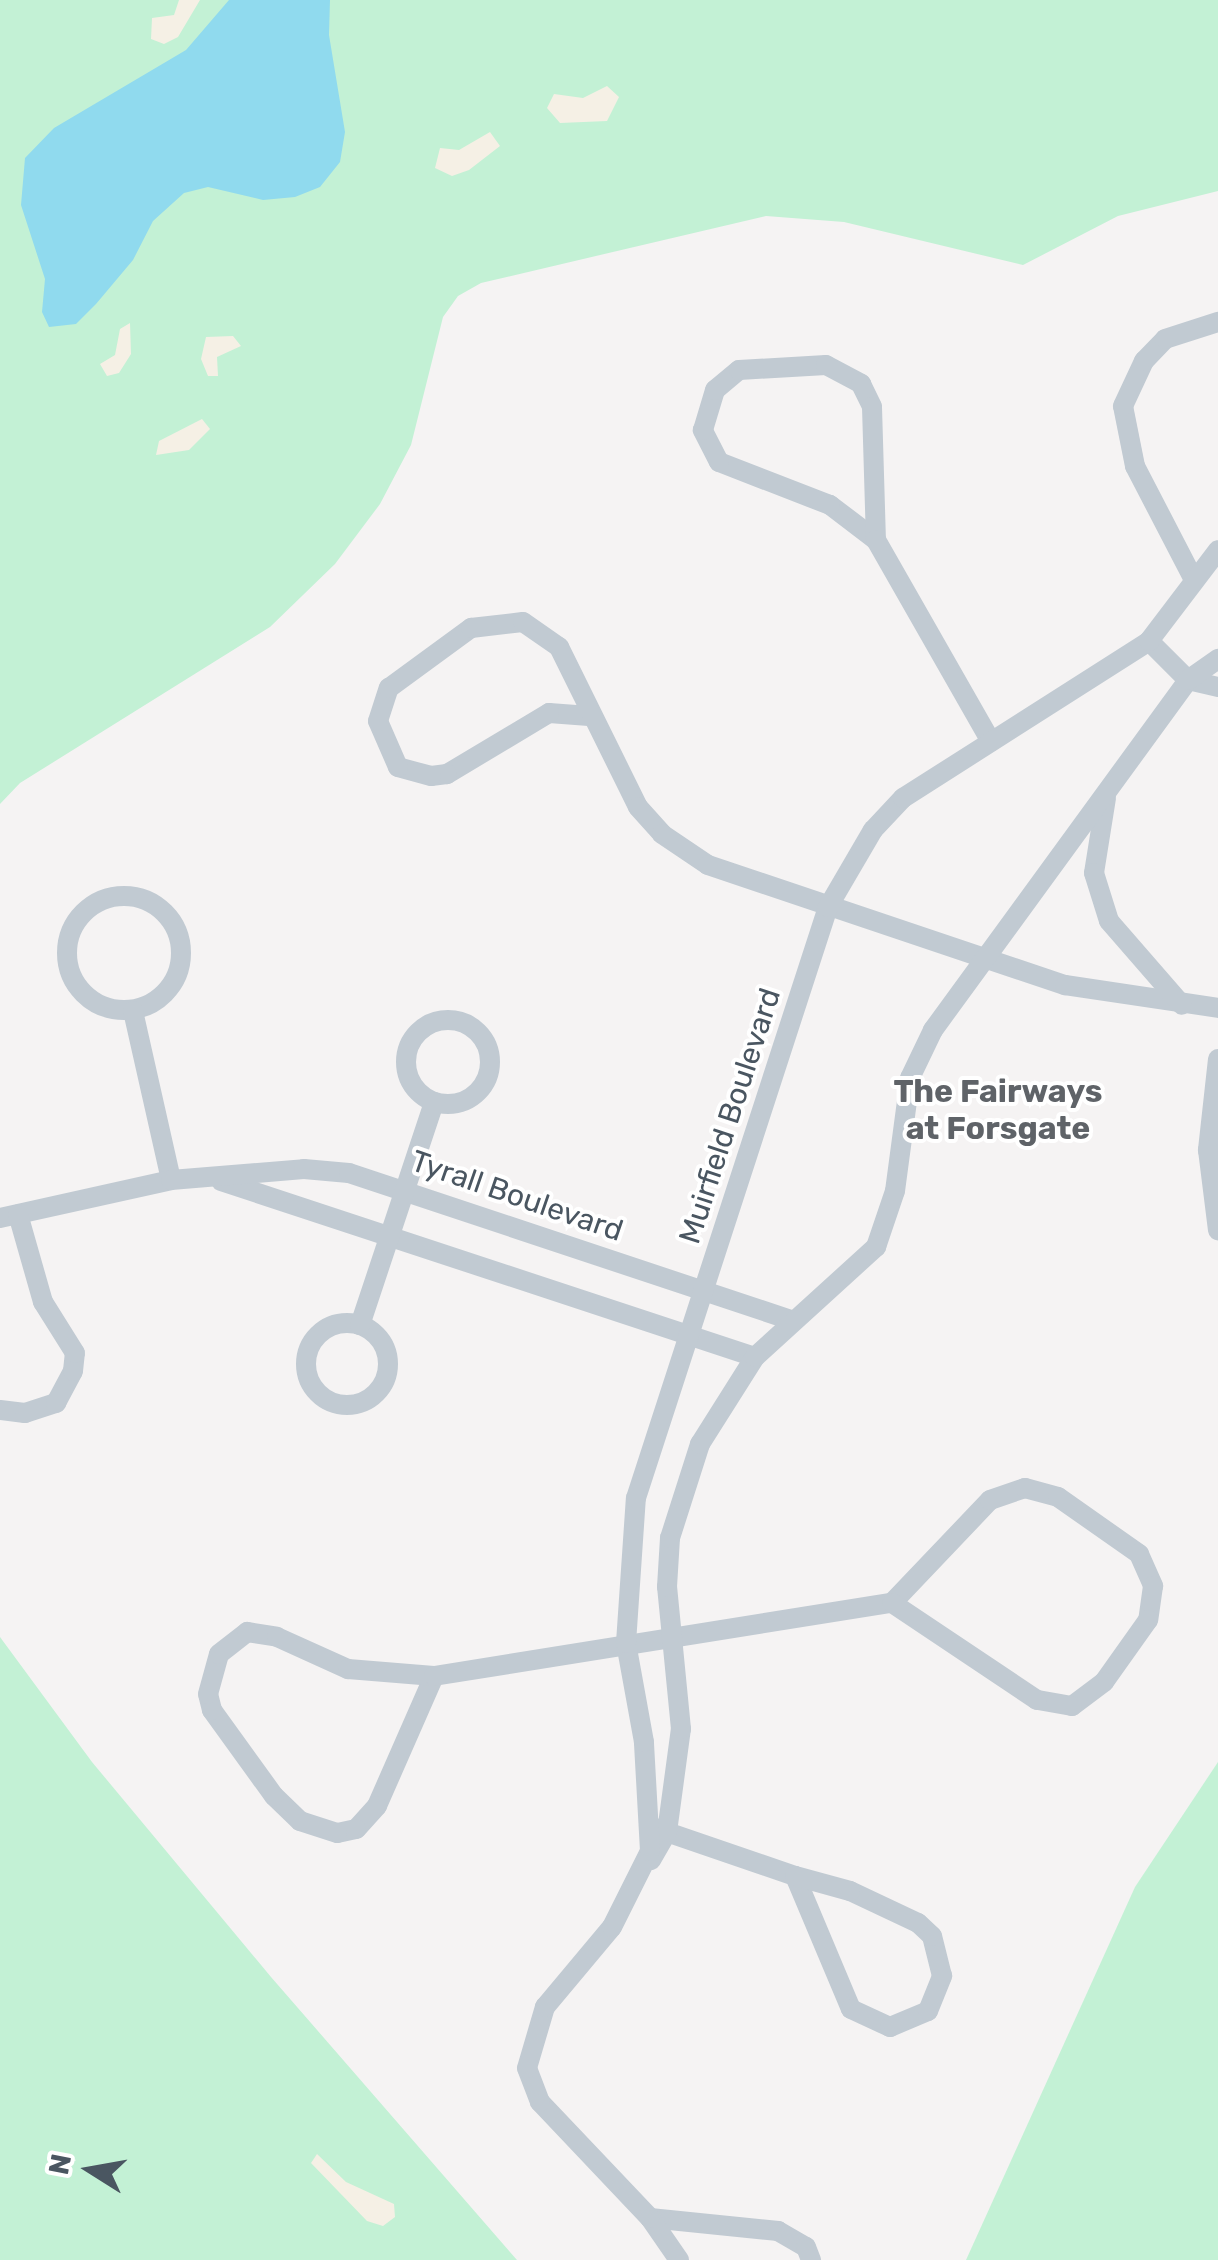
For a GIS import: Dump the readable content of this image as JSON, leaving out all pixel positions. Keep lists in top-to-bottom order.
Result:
{
  "streets": {
    "street": ["Muirfield Boulevard", "Tyrall Boulevard"]
  },
  "crossings": [
    ["Muirfield Boulevard", "Tyrall Boulevard"]
  ],
  "districts": ["The Fairways at Forsgate"],
  "north": "left"
}
